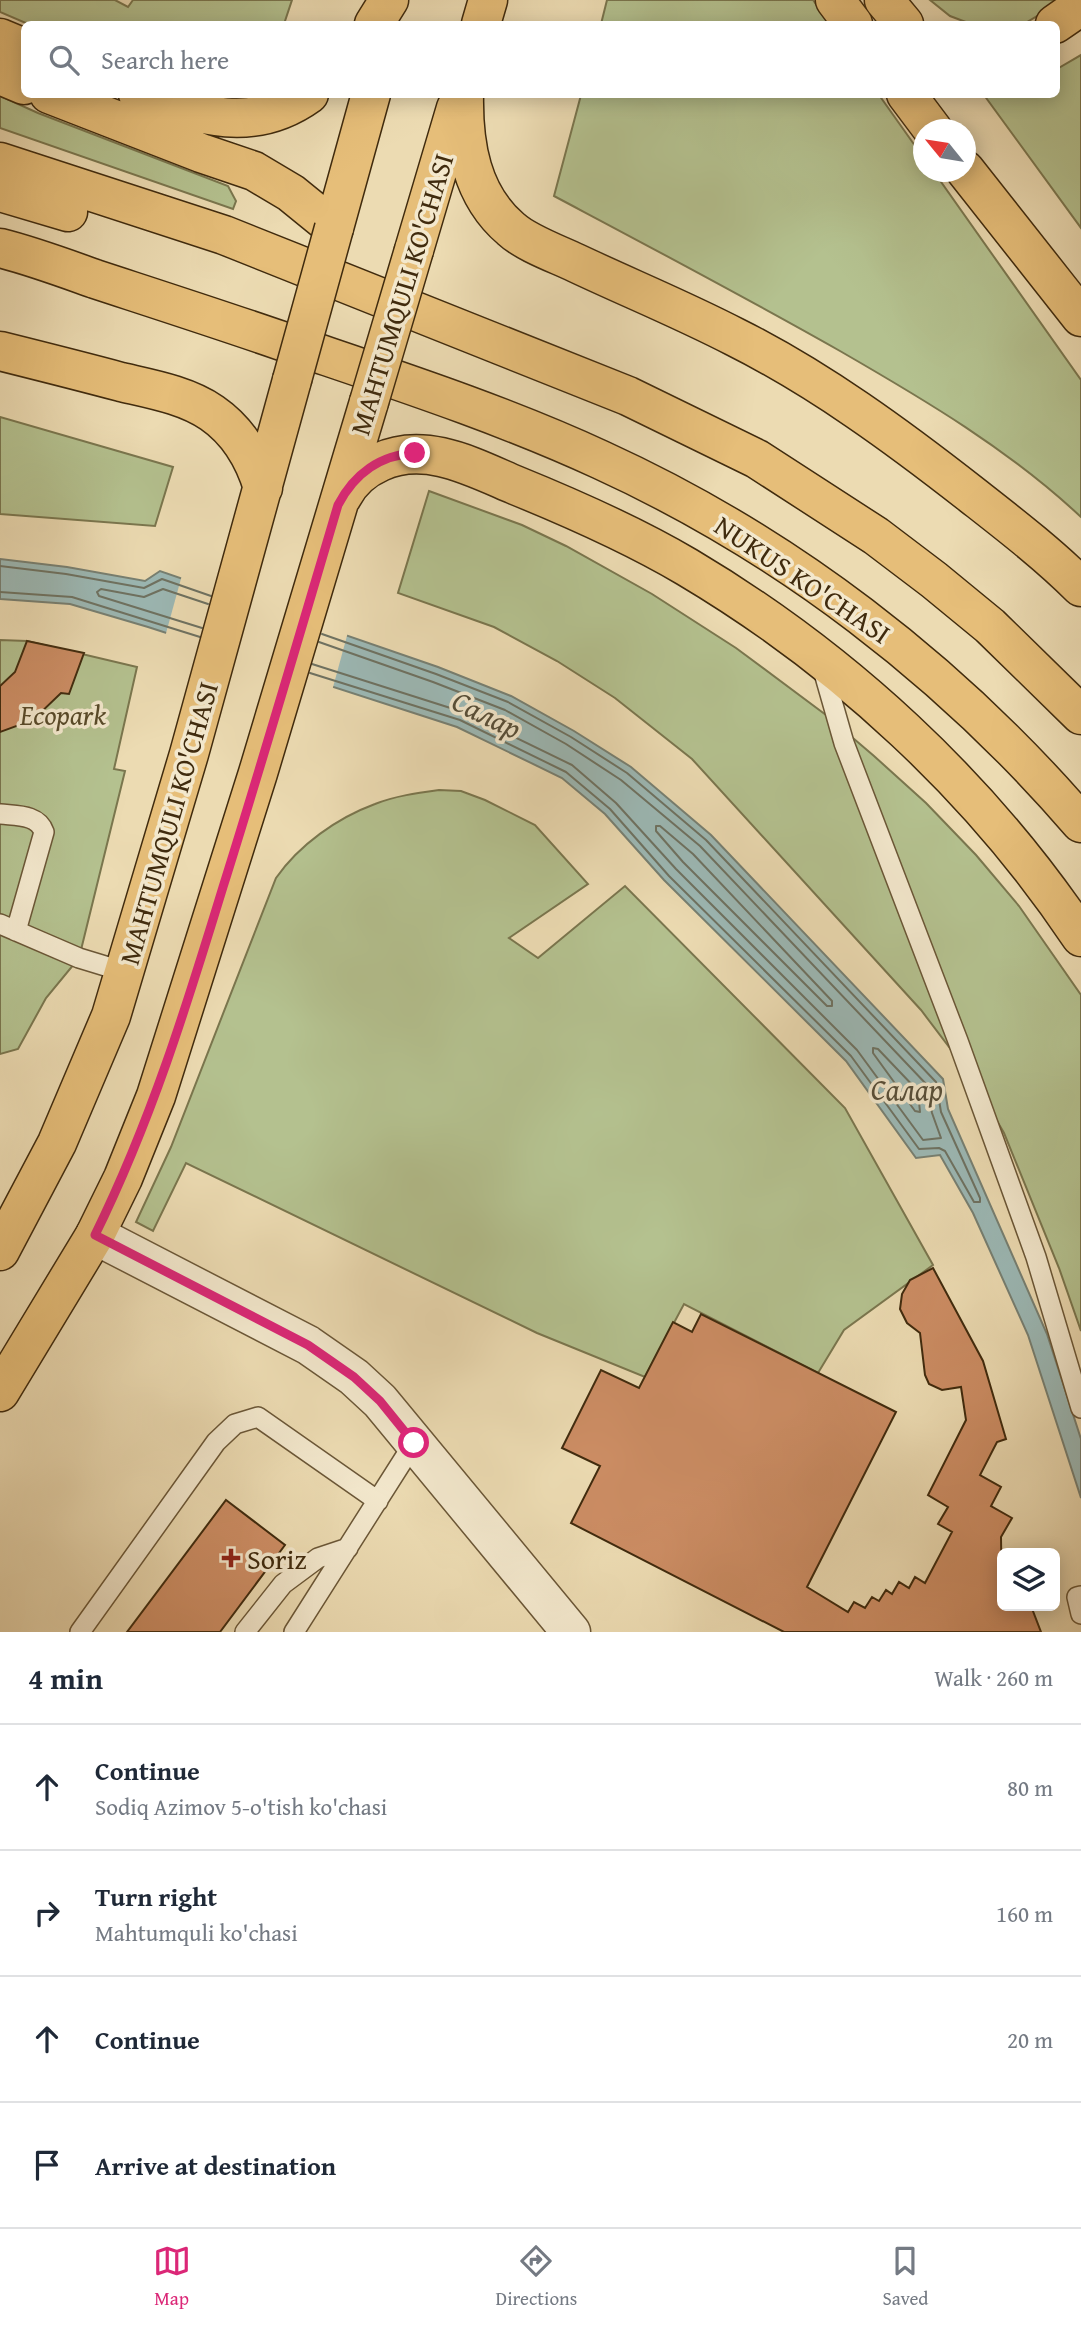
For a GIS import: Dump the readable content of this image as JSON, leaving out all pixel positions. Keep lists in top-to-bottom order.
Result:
{
  "streets": {
    "main road": ["MAHTUMQULI KO'CHASI", "NUKUS KO'CHASI"]
  },
  "water": ["Салар"],
  "parks": ["Ecopark"],
  "places": {
    "health": ["Soriz"]
  },
  "north": "top left",
  "page": {
    "search": "Search here",
    "heading": ["4 min", "Walk · 260 m"],
    "list": [
      ["Continue", "Sodiq Azimov 5-o'tish ko'chasi", "80 m"],
      ["Turn right", "Mahtumquli ko'chasi", "160 m"],
      ["Continue", "20 m"],
      "Arrive at destination"
    ],
    "nav": ["Map", "Directions", "Saved"]
  }
}
